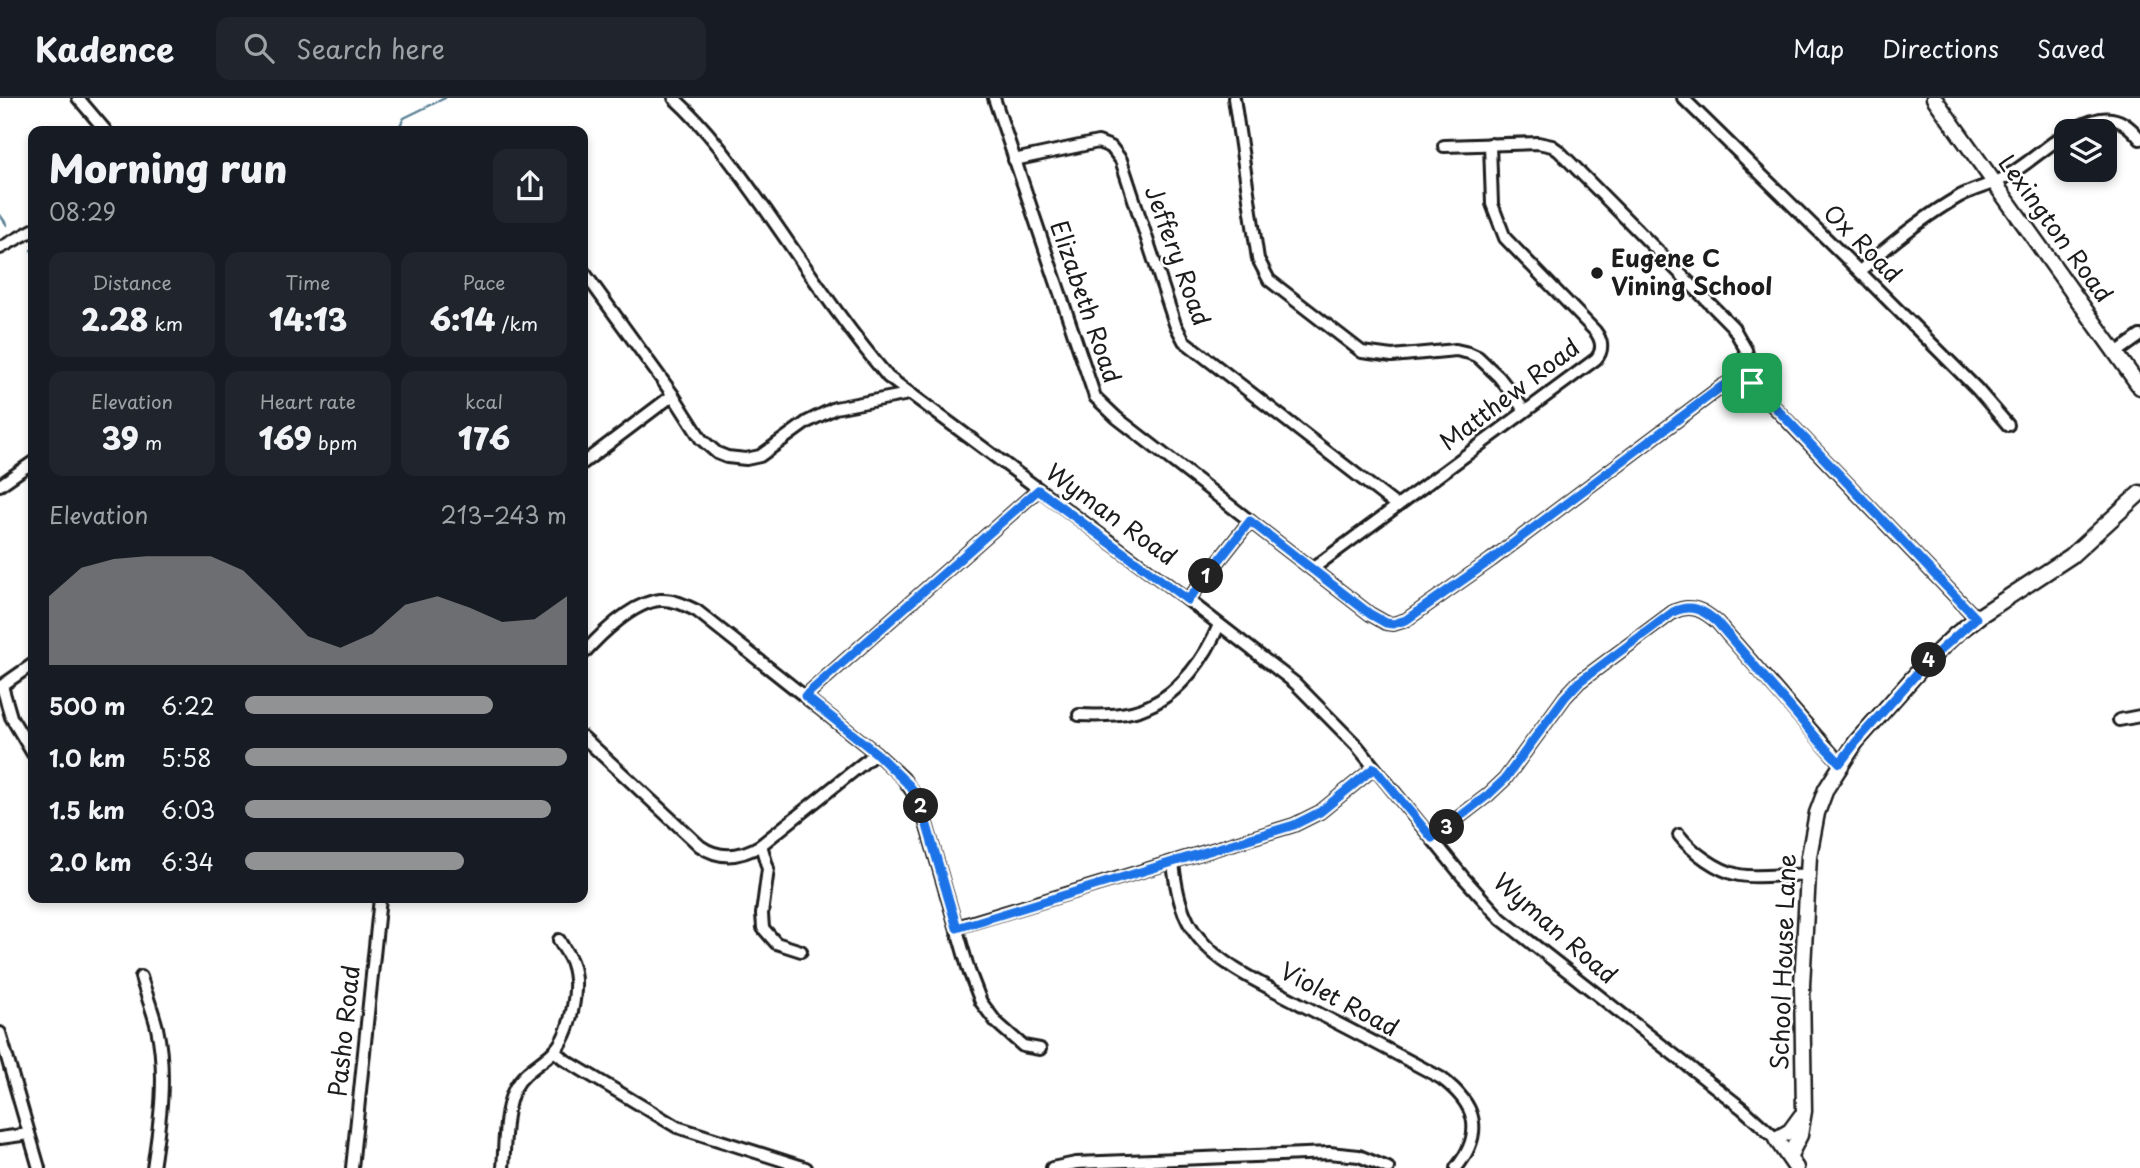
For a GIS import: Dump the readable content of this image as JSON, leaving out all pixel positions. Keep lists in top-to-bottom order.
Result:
{
  "streets": {
    "street": [
      "Lexington Road",
      "Ox Road",
      "Jeffery Road",
      "Elizabeth Road",
      "Matthew Road",
      "Wyman Road",
      "School House Lane",
      "Violet Road",
      "Pasho Road"
    ]
  },
  "crossings": [
    ["Jeffery Road", "Elizabeth Road"],
    ["Jeffery Road", "Matthew Road"],
    ["Elizabeth Road", "Matthew Road"],
    ["Wyman Road", "School House Lane"]
  ],
  "places": ["Eugene C Vining School"],
  "page": {
    "header": "Kadence",
    "search": "Search here",
    "nav": ["Map", "Directions", "Saved"],
    "heading": ["Morning run", "08:29"],
    "stats": [
      ["Distance", "2.28 km"],
      ["Time", "14:13"],
      ["Pace", "6:14 /km"],
      ["Elevation", "39 m"],
      ["Heart rate", "169 bpm"],
      ["kcal", "176"]
    ],
    "chart": ["Elevation", "213–243 m"],
    "pins": [
      "1",
      "4",
      "2",
      "3"
    ],
    "list": [
      {
        "name": "500 m",
        "note": "6:22"
      },
      {
        "name": "1.0 km",
        "note": "5:58"
      },
      {
        "name": "1.5 km",
        "note": "6:03"
      },
      {
        "name": "2.0 km",
        "note": "6:34"
      }
    ]
  }
}
